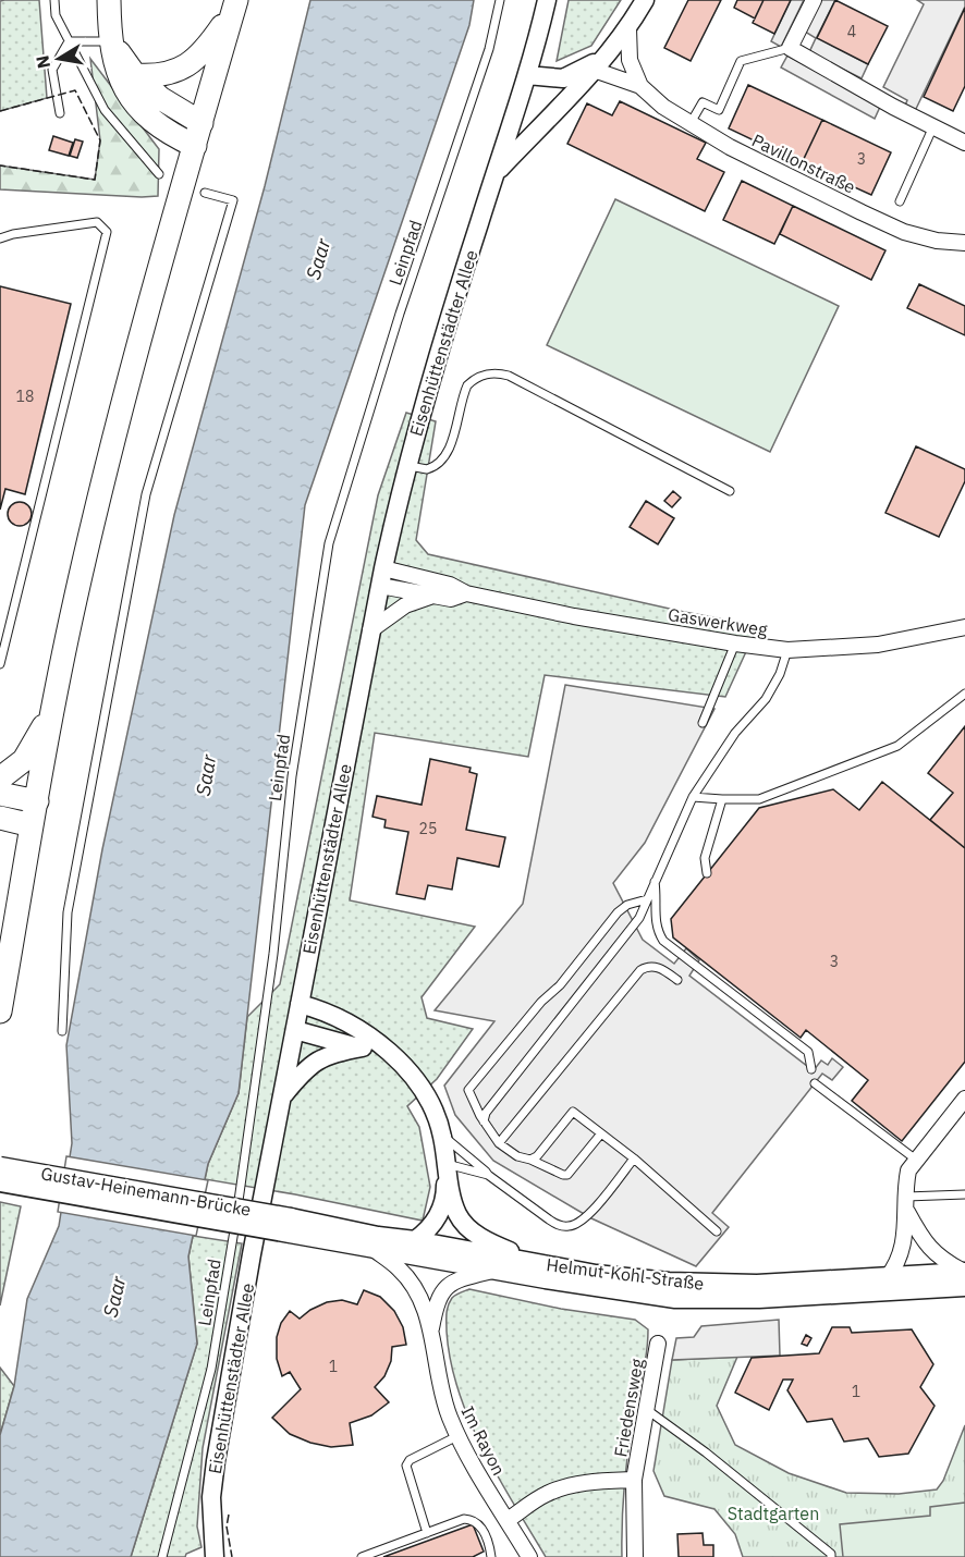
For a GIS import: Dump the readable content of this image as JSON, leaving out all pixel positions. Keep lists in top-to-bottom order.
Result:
{
  "streets": {
    "street": [
      "Pavillonstraße",
      "Eisenhüttenstädter Allee",
      "Gaswerkweg",
      "Gustav-Heinemann-Brücke",
      "Helmut-Kohl-Straße",
      "Friedensweg",
      "Im Rayon"
    ],
    "lane": ["Leinpfad"]
  },
  "crossings": [
    ["Pavillonstraße", "Eisenhüttenstädter Allee"],
    ["Eisenhüttenstädter Allee", "Gaswerkweg"],
    ["Gustav-Heinemann-Brücke", "Helmut-Kohl-Straße"],
    ["Helmut-Kohl-Straße", "Im Rayon"],
    ["Friedensweg", "Im Rayon"]
  ],
  "water": ["Saar"],
  "parks": ["Stadtgarten"],
  "house_numbers": [
    "4",
    "3",
    "18",
    "25",
    "3",
    "1",
    "1"
  ],
  "north": "left"
}
